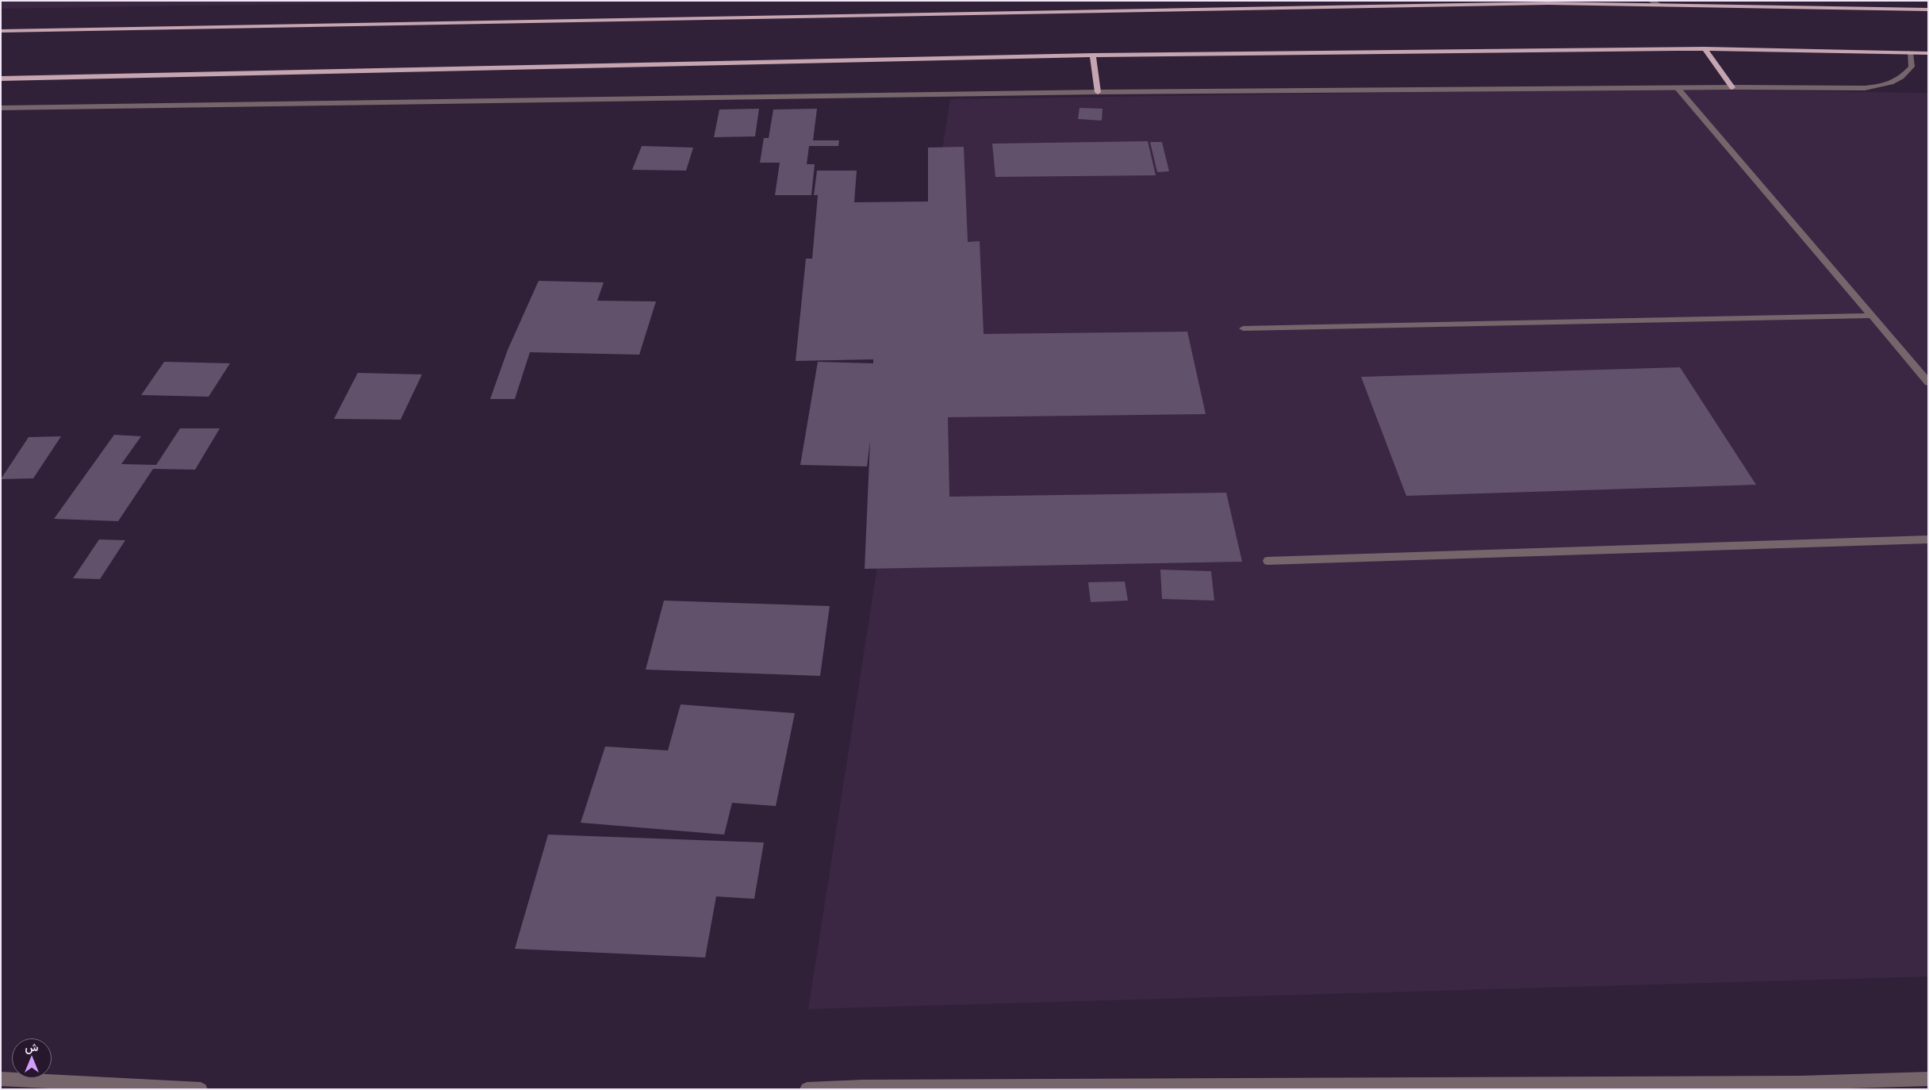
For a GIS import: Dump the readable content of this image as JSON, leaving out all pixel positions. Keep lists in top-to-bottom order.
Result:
{
  "north": "top"
}
